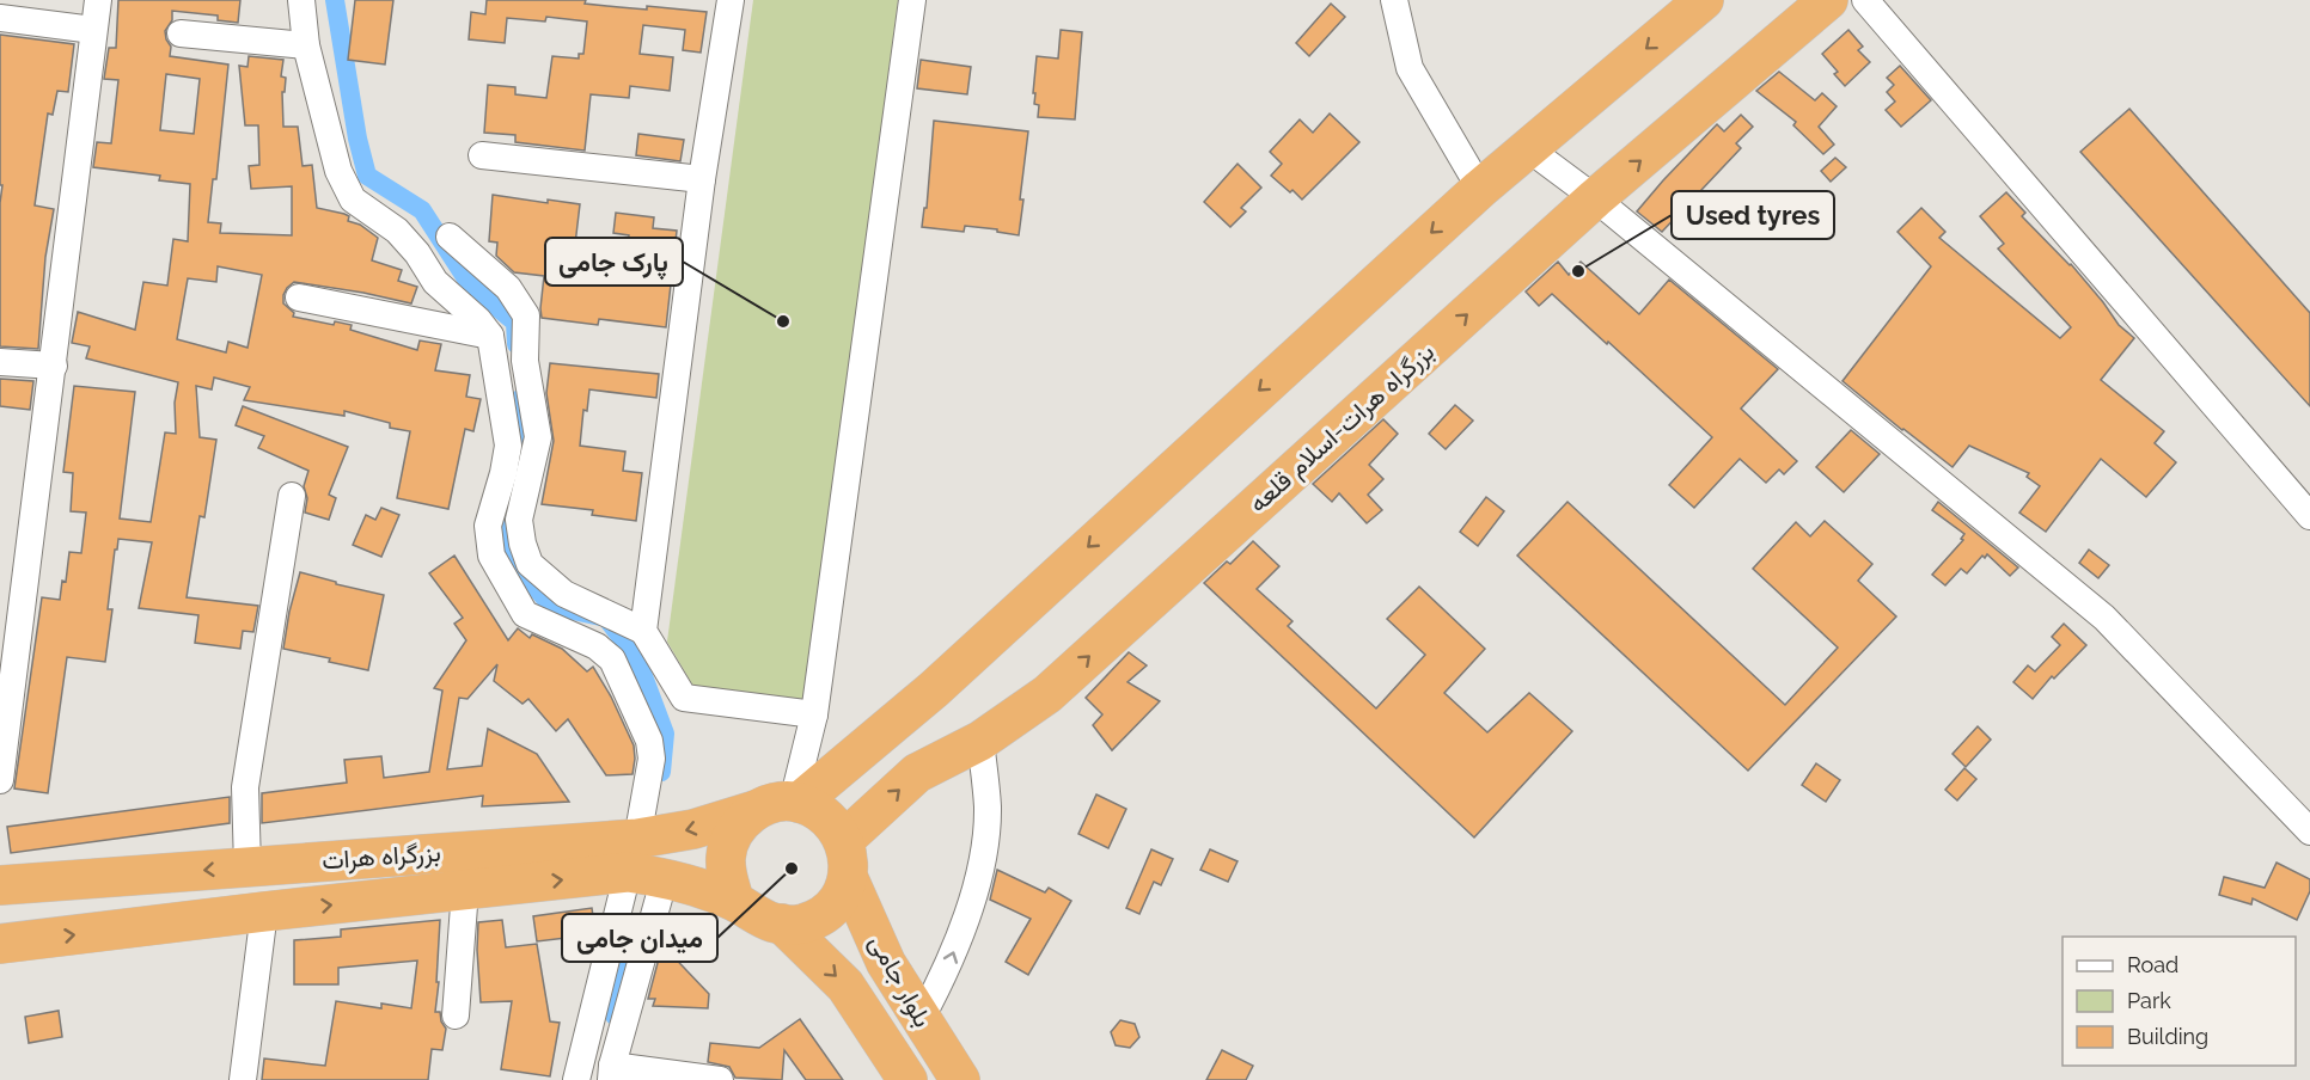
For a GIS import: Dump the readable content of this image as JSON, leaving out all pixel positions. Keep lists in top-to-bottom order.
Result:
{
  "streets": {
    "highway": ["بزرگراه هرات-اسلام قلعه", "بزرگراه هرات", "بلوار جامی"]
  },
  "crossings": [
    ["بزرگراه هرات-اسلام قلعه", "بزرگراه هرات"],
    ["بزرگراه هرات-اسلام قلعه", "بلوار جامی"],
    ["بزرگراه هرات", "بلوار جامی"]
  ],
  "places": ["Used tyres", "پارک جامی", "میدان جامی"],
  "legend": ["Road", "Park", "Building"]
}
